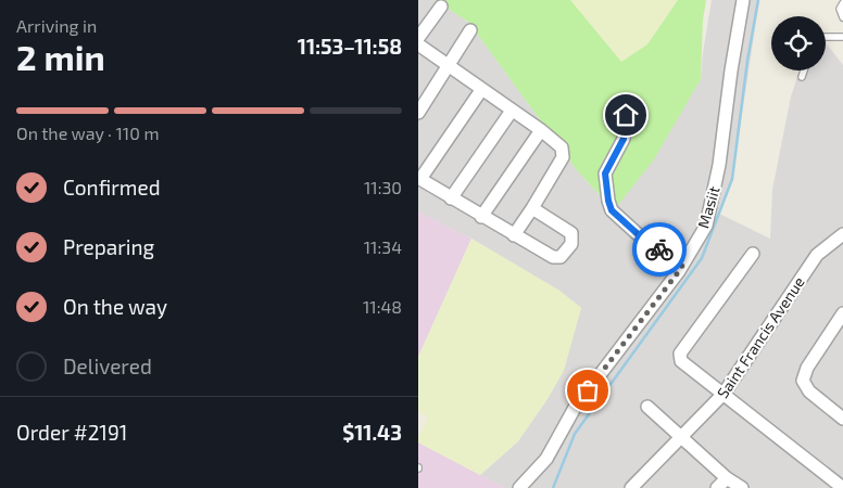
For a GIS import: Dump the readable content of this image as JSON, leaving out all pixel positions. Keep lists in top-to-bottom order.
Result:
{
  "streets": {
    "street": ["Masiit", "Saint Francis Avenue"]
  },
  "page": {
    "heading": ["2 min", "Arriving in", "11:53–11:58"],
    "panel": ["Order #2191", "$11.43"],
    "bar": "On the way · 110 m",
    "list": [
      ["Confirmed", "11:30"],
      ["Preparing", "11:34"],
      ["On the way", "11:48"],
      "Delivered"
    ]
  }
}
